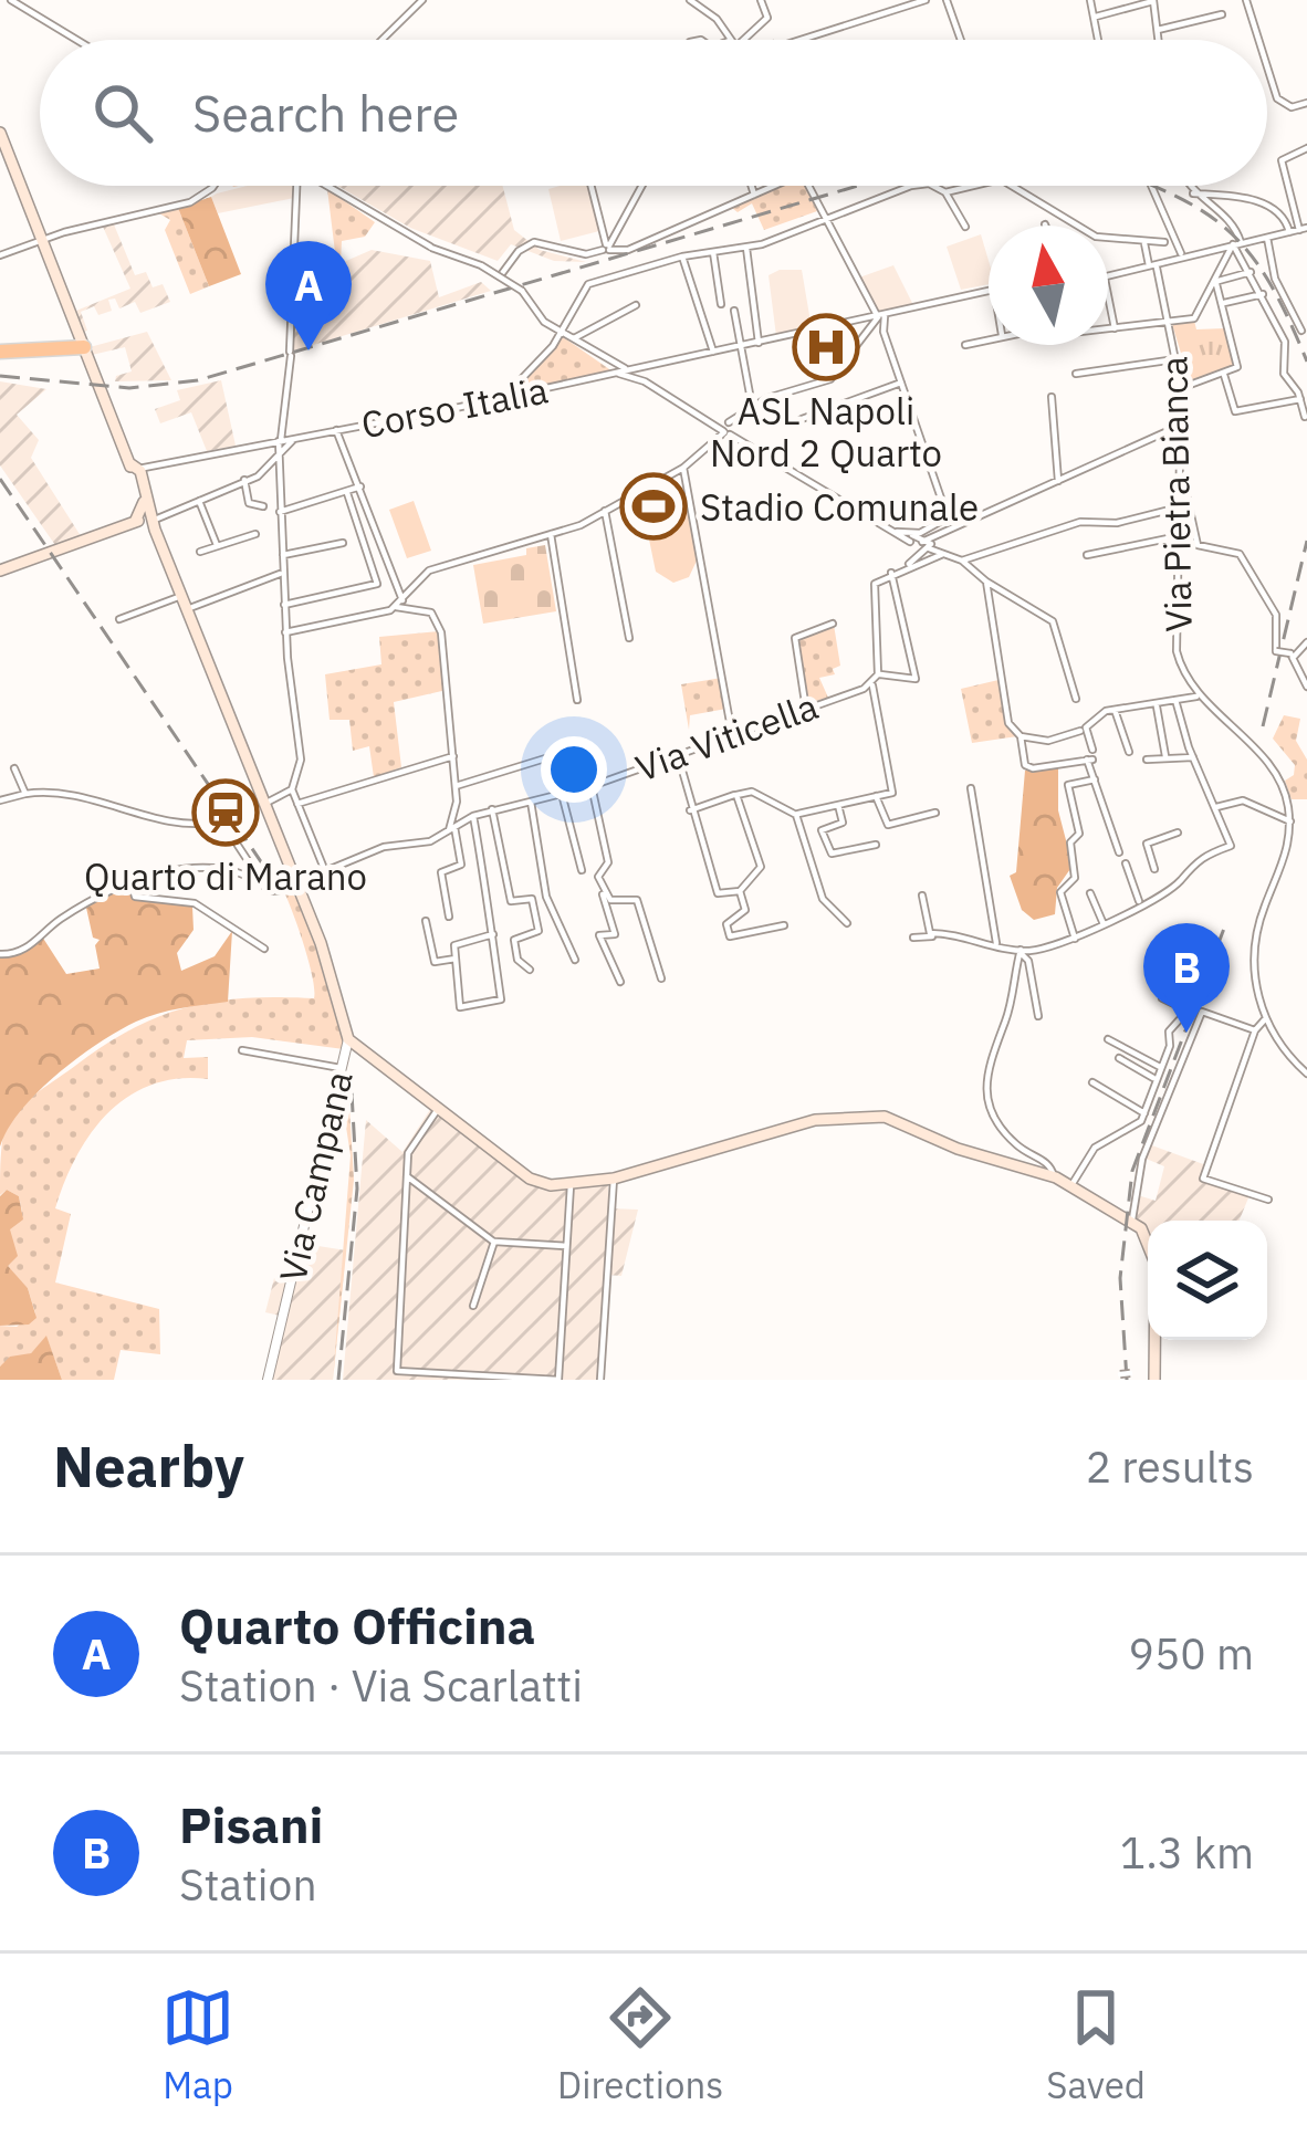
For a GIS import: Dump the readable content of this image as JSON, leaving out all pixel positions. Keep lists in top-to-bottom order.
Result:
{
  "streets": {
    "main road": ["Via Campana"],
    "street": ["Corso Italia", "Via Pietra Bianca", "Via Viticella"]
  },
  "crossings": [
    ["Corso Italia", "Via Campana"]
  ],
  "places": {
    "hospital": ["ASL Napoli Nord 2 Quarto"],
    "sports": ["Stadio Comunale"],
    "station": ["Quarto di Marano"]
  },
  "north": "top",
  "page": {
    "search": "Search here",
    "pins": ["A", "B"],
    "heading": ["Nearby", "2 results"],
    "list": [
      {
        "mark": "A",
        "name": "Quarto Officina",
        "note": "Station · Via Scarlatti",
        "value": "950 m"
      },
      {
        "mark": "B",
        "name": "Pisani",
        "note": "Station",
        "value": "1.3 km"
      }
    ],
    "nav": ["Map", "Directions", "Saved"]
  }
}
